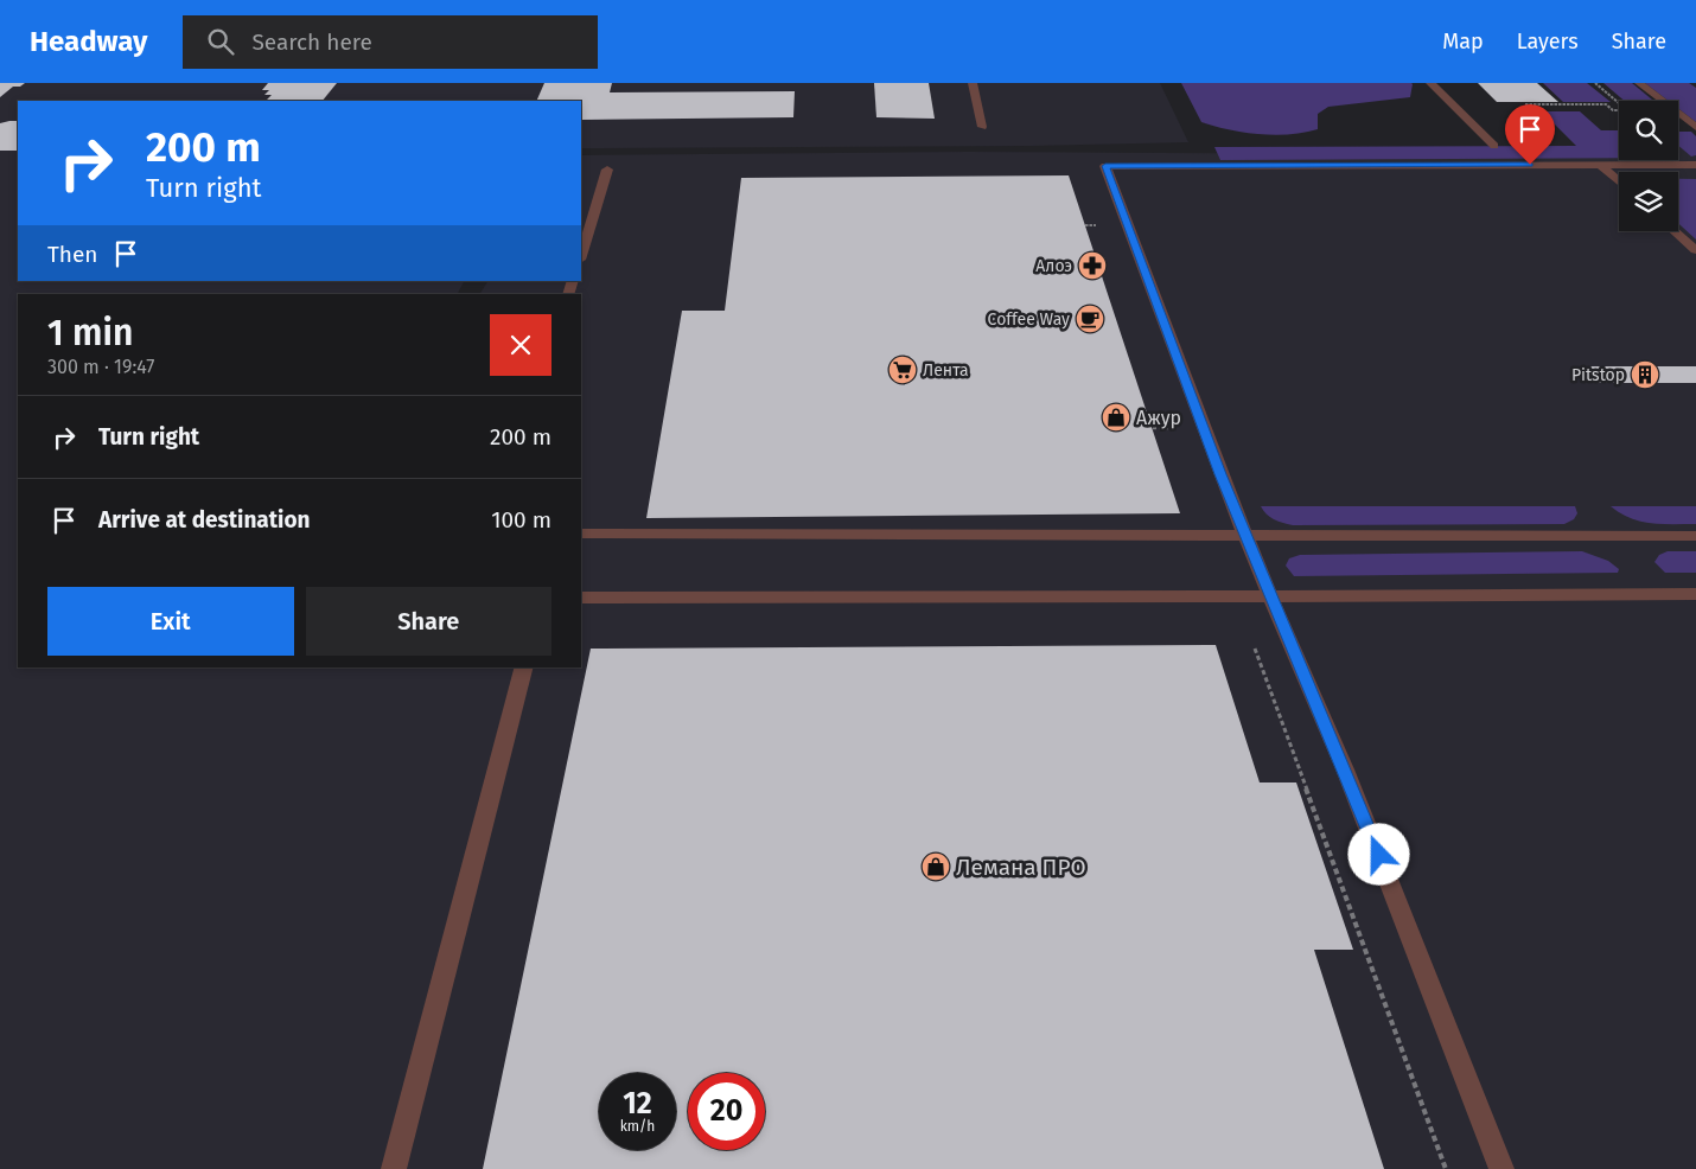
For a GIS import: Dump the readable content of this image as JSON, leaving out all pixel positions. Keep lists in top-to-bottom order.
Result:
{
  "places": {
    "pharmacy": ["Алоэ"],
    "cafe": ["Coffee Way"],
    "supermarket": ["Лента"],
    "building": ["Pitstop"],
    "shop": ["Ажур", "Лемана ПРО"]
  },
  "page": {
    "header": "Headway",
    "search": "Search here",
    "nav": ["Map", "Layers", "Share"],
    "turn": ["200 m", "Turn right"],
    "then": "Then",
    "heading": ["1 min", "300 m · 19:47"],
    "list": [
      {
        "name": "Turn right",
        "value": "200 m"
      },
      {
        "name": "Arrive at destination",
        "value": "100 m"
      }
    ],
    "buttons": ["Exit", "Share"],
    "speed": "12 km/h",
    "limit": "20"
  }
}
